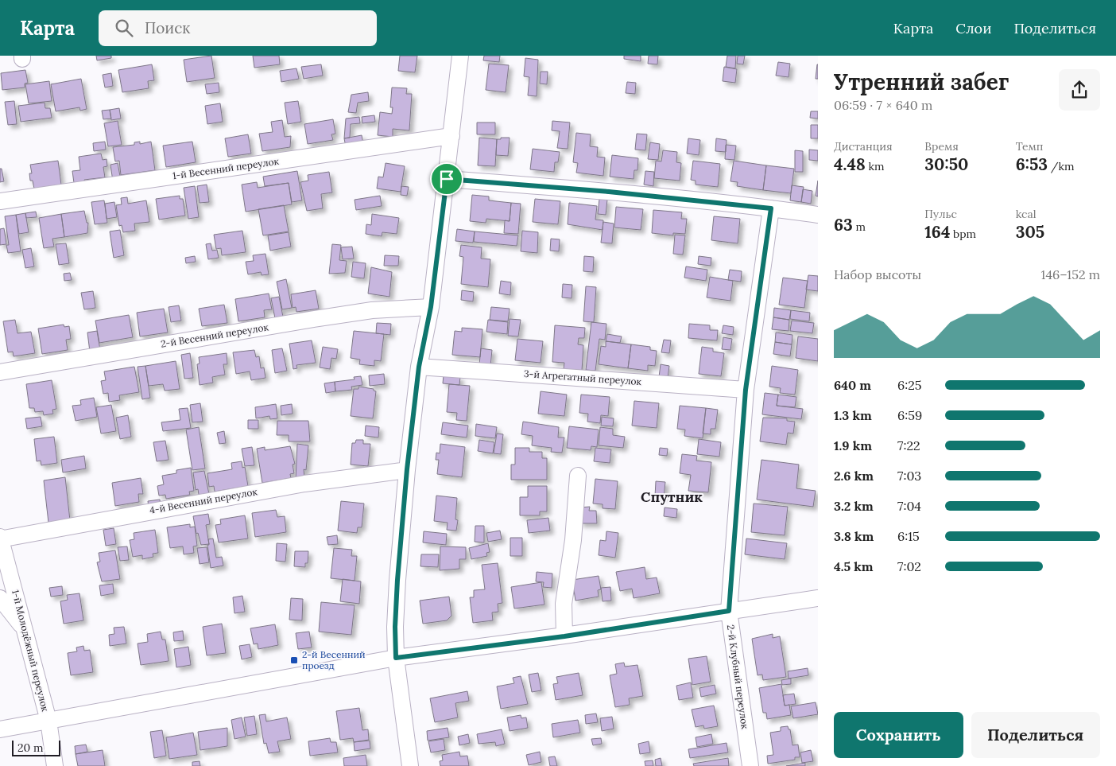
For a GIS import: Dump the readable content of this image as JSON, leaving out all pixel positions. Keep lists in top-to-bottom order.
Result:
{
  "streets": {
    "street": [
      "1-й Весенний переулок",
      "2-й Весенний переулок",
      "3-й Агрегатный переулок",
      "4-й Весенний переулок",
      "1-й Молодёжный переулок",
      "2-й Клубный переулок"
    ]
  },
  "crossings": [
    ["3-й Агрегатный переулок", "2-й Клубный переулок"],
    ["4-й Весенний переулок", "1-й Молодёжный переулок"]
  ],
  "districts": ["Спутник"],
  "places": {
    "transit": ["2-й Весенний проезд"]
  },
  "scale_bar": "20 m",
  "page": {
    "header": "Карта",
    "search": "Поиск",
    "nav": ["Карта", "Слои", "Поделиться"],
    "heading": ["Утренний забег", "06:59 · 7 × 640 m"],
    "stats": [
      ["Дистанция", "4.48 km"],
      ["Время", "30:50"],
      ["Темп", "6:53 /km"],
      ["63 m"],
      ["Пульс", "164 bpm"],
      ["kcal", "305"]
    ],
    "chart": ["Набор высоты", "146–152 m"],
    "list": [
      {
        "name": "640 m",
        "note": "6:25"
      },
      {
        "name": "1.3 km",
        "note": "6:59"
      },
      {
        "name": "1.9 km",
        "note": "7:22"
      },
      {
        "name": "2.6 km",
        "note": "7:03"
      },
      {
        "name": "3.2 km",
        "note": "7:04"
      },
      {
        "name": "3.8 km",
        "note": "6:15"
      },
      {
        "name": "4.5 km",
        "note": "7:02"
      }
    ],
    "buttons": ["Сохранить", "Поделиться"],
    "scale": "20 m"
  }
}
